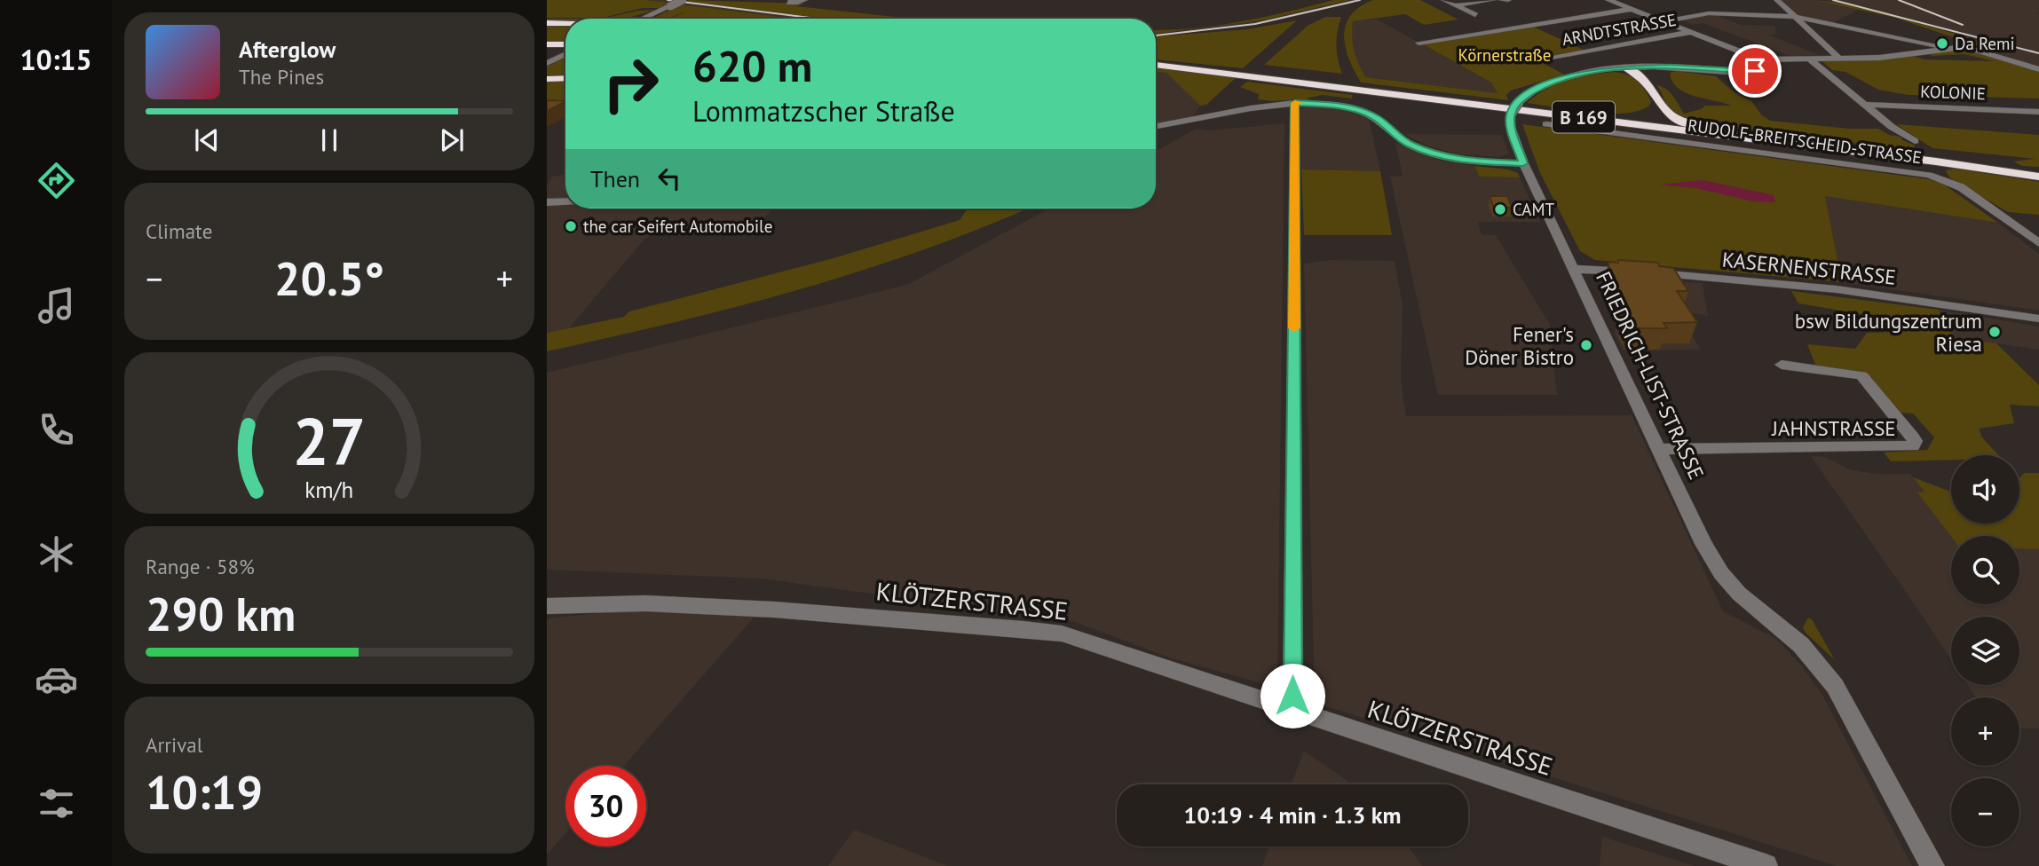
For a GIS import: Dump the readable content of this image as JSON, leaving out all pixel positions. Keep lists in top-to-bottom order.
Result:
{
  "streets": {
    "highway": ["B 169"],
    "street": [
      "ARNDTSTRASSE",
      "KOLONIE",
      "RUDOLF-BREITSCHEID-STRASSE",
      "KASERNENSTRASSE",
      "FRIEDRICH-LIST-STRASSE",
      "JAHNSTRASSE",
      "KLÖTZERSTRASSE"
    ]
  },
  "crossings": [
    ["KOLONIE", "RUDOLF-BREITSCHEID-STRASSE"],
    ["KASERNENSTRASSE", "FRIEDRICH-LIST-STRASSE"],
    ["FRIEDRICH-LIST-STRASSE", "JAHNSTRASSE"]
  ],
  "parks": ["Körnerstraße"],
  "places": [
    "Da Remi",
    "CAMT",
    "the car Seifert Automobile",
    "bsw Bildungszentrum Riesa",
    "Fener's Döner Bistro"
  ],
  "page": {
    "tabs": "10:15",
    "turn": ["620 m", "Lommatzscher Straße"],
    "song": ["Afterglow", "The Pines"],
    "then": "Then",
    "tile": [
      "Climate",
      ["Range · 58%", "290 km"],
      ["Arrival", "10:19"]
    ],
    "heat": ["−", "20.5°", "+"],
    "map_buttons": ["+", "−"],
    "limit": "30",
    "trip": "10:19 · 4 min · 1.3 km",
    "gauge": ["27", "km/h"]
  }
}
